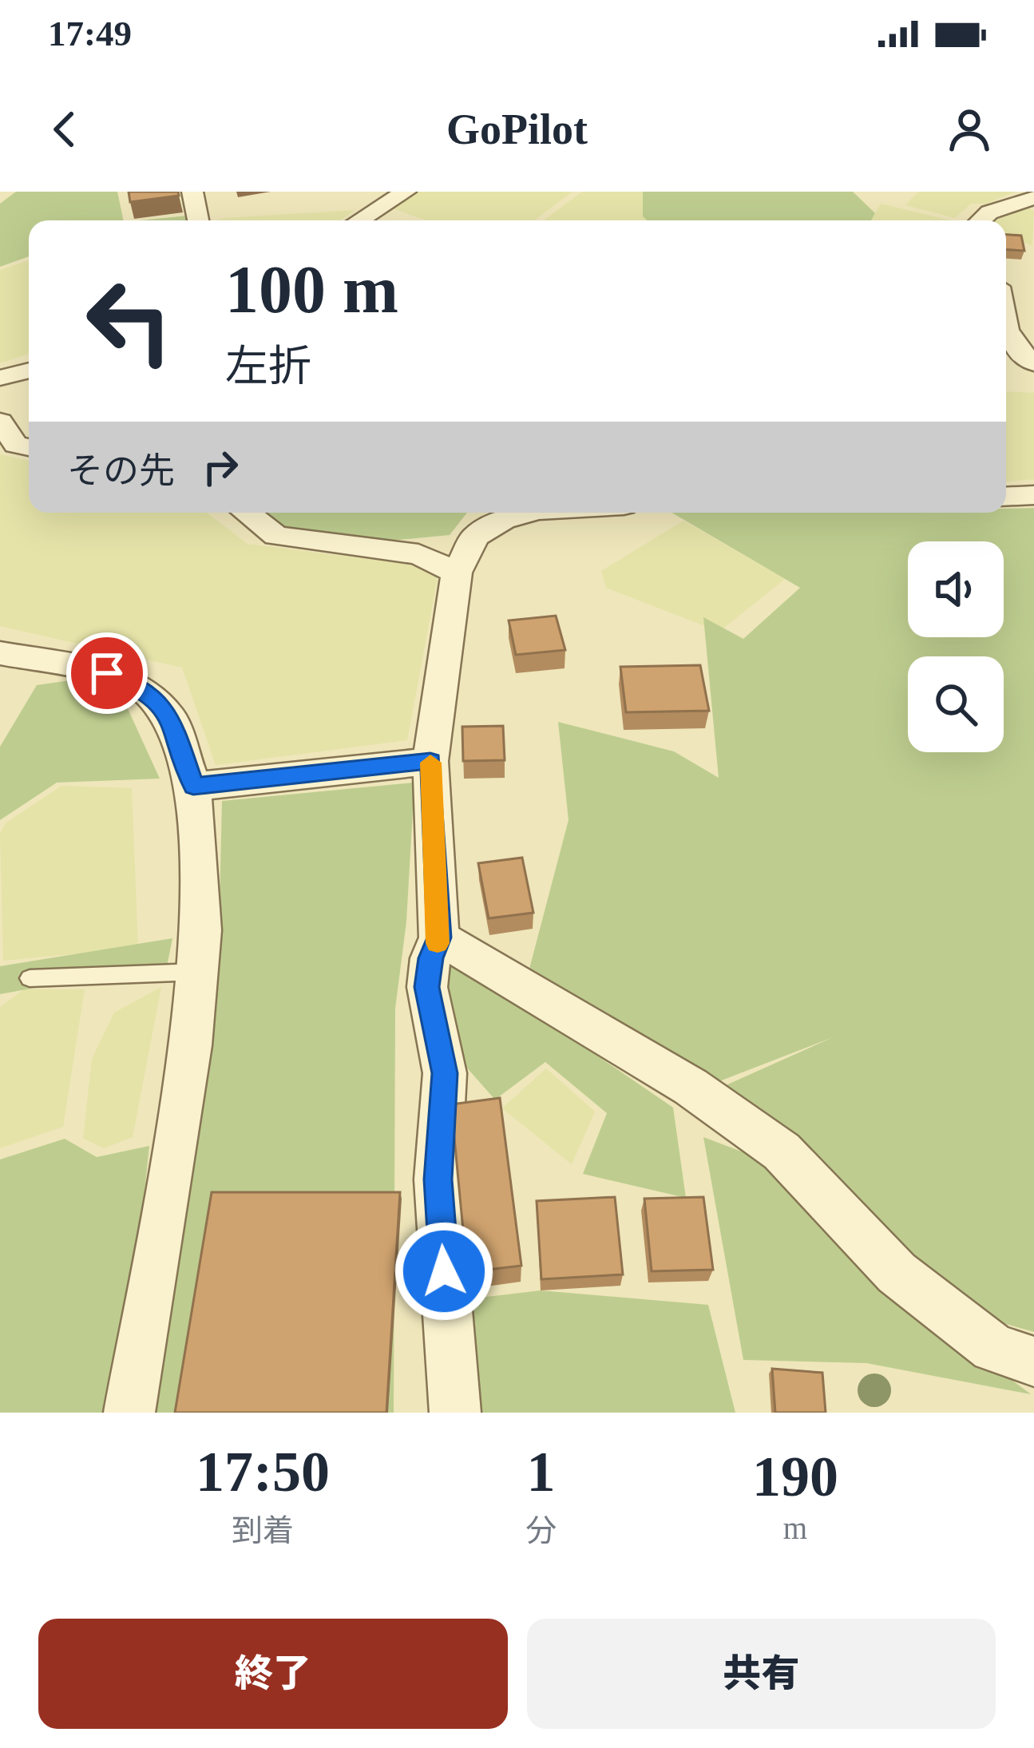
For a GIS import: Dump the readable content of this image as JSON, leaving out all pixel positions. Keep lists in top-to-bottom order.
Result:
{
  "page": {
    "status": "17:49",
    "header": "GoPilot",
    "turn": ["100 m", "左折"],
    "then": "その先",
    "eta": [
      "17:50",
      "到着",
      "1",
      "分",
      "190",
      "m"
    ],
    "buttons": ["終了", "共有"]
  }
}
